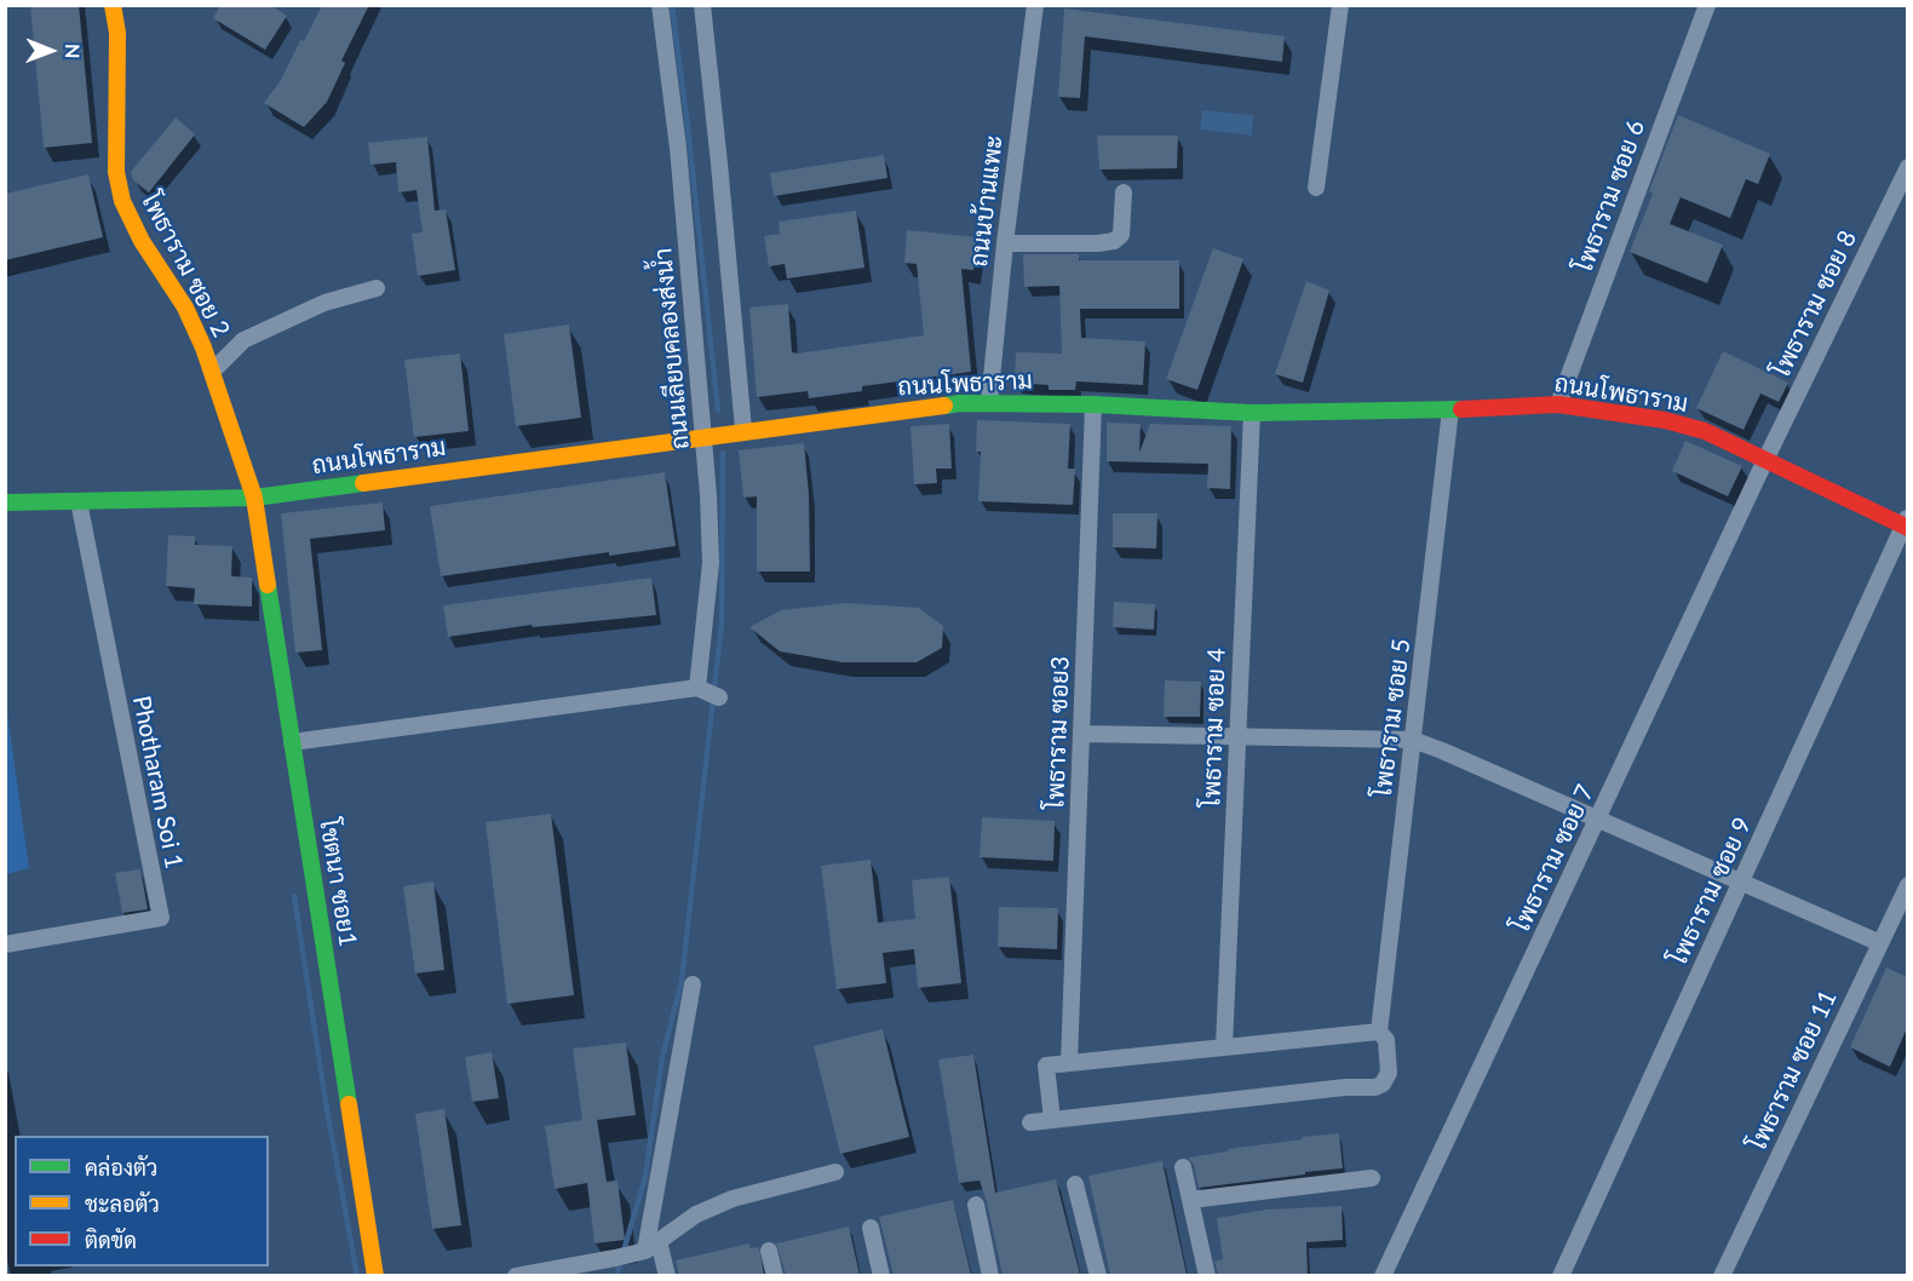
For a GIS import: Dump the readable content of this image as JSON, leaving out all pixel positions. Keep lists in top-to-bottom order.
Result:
{
  "streets": {
    "street": [
      "โพธาราม ซอย 6",
      "ถนนบ้านแพะ",
      "โพธาราม ซอย 2",
      "โพธาราม ซอย 8",
      "ถนนเลียบคลองส่งน้ำ",
      "ถนนโพธาราม",
      "โพธาราม ซอย 5",
      "โพธาราม ซอย 4",
      "โพธาราม ซอย3",
      "Photharam Soi 1",
      "โพธาราม ซอย 7",
      "โชตนา ซอย1",
      "โพธาราม ซอย 9",
      "โพธาราม ซอย 11"
    ]
  },
  "crossings": [
    ["โพธาราม ซอย 6", "ถนนโพธาราม"],
    ["ถนนบ้านแพะ", "ถนนโพธาราม"],
    ["โพธาราม ซอย 2", "ถนนโพธาราม"],
    ["โพธาราม ซอย 2", "โชตนา ซอย1"],
    ["โพธาราม ซอย 8", "ถนนโพธาราม"],
    ["โพธาราม ซอย 8", "โพธาราม ซอย 7"],
    ["ถนนเลียบคลองส่งน้ำ", "ถนนโพธาราม"],
    ["ถนนโพธาราม", "โพธาราม ซอย 5"],
    ["ถนนโพธาราม", "โพธาราม ซอย 4"],
    ["ถนนโพธาราม", "โพธาราม ซอย3"],
    ["ถนนโพธาราม", "Photharam Soi 1"],
    ["ถนนโพธาราม", "โพธาราม ซอย 7"],
    ["ถนนโพธาราม", "โชตนา ซอย1"],
    ["ถนนโพธาราม", "โพธาราม ซอย 9"]
  ],
  "legend": ["คล่องตัว", "ชะลอตัว", "ติดขัด"],
  "north": "right"
}
